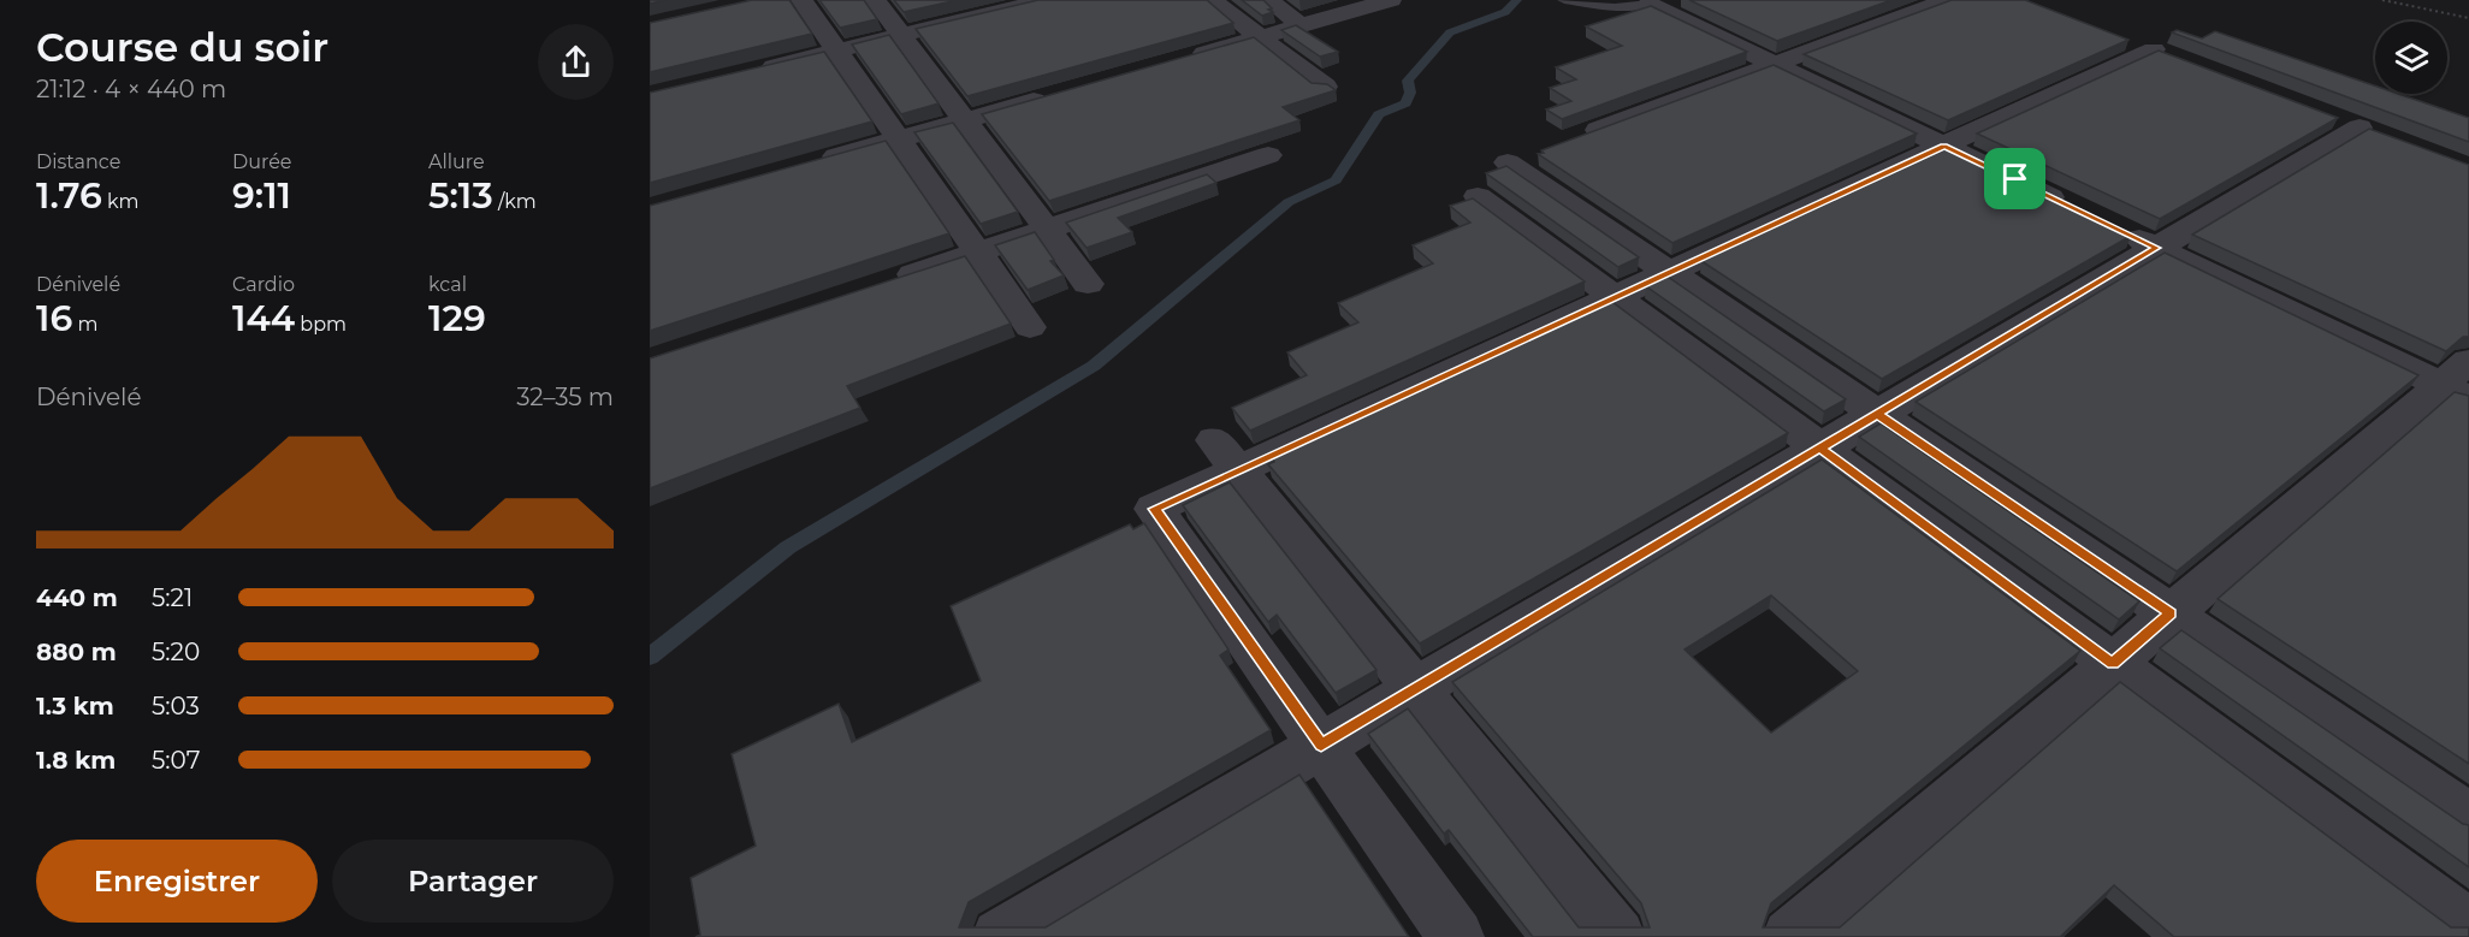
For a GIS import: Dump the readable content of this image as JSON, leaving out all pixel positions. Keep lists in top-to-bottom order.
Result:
{
  "page": {
    "heading": ["Course du soir", "21:12 · 4 × 440 m"],
    "stats": [
      ["Distance", "1.76 km"],
      ["Durée", "9:11"],
      ["Allure", "5:13 /km"],
      ["Dénivelé", "16 m"],
      ["Cardio", "144 bpm"],
      ["kcal", "129"]
    ],
    "chart": ["Dénivelé", "32–35 m"],
    "list": [
      {
        "name": "440 m",
        "note": "5:21"
      },
      {
        "name": "880 m",
        "note": "5:20"
      },
      {
        "name": "1.3 km",
        "note": "5:03"
      },
      {
        "name": "1.8 km",
        "note": "5:07"
      }
    ],
    "buttons": ["Enregistrer", "Partager"]
  }
}
